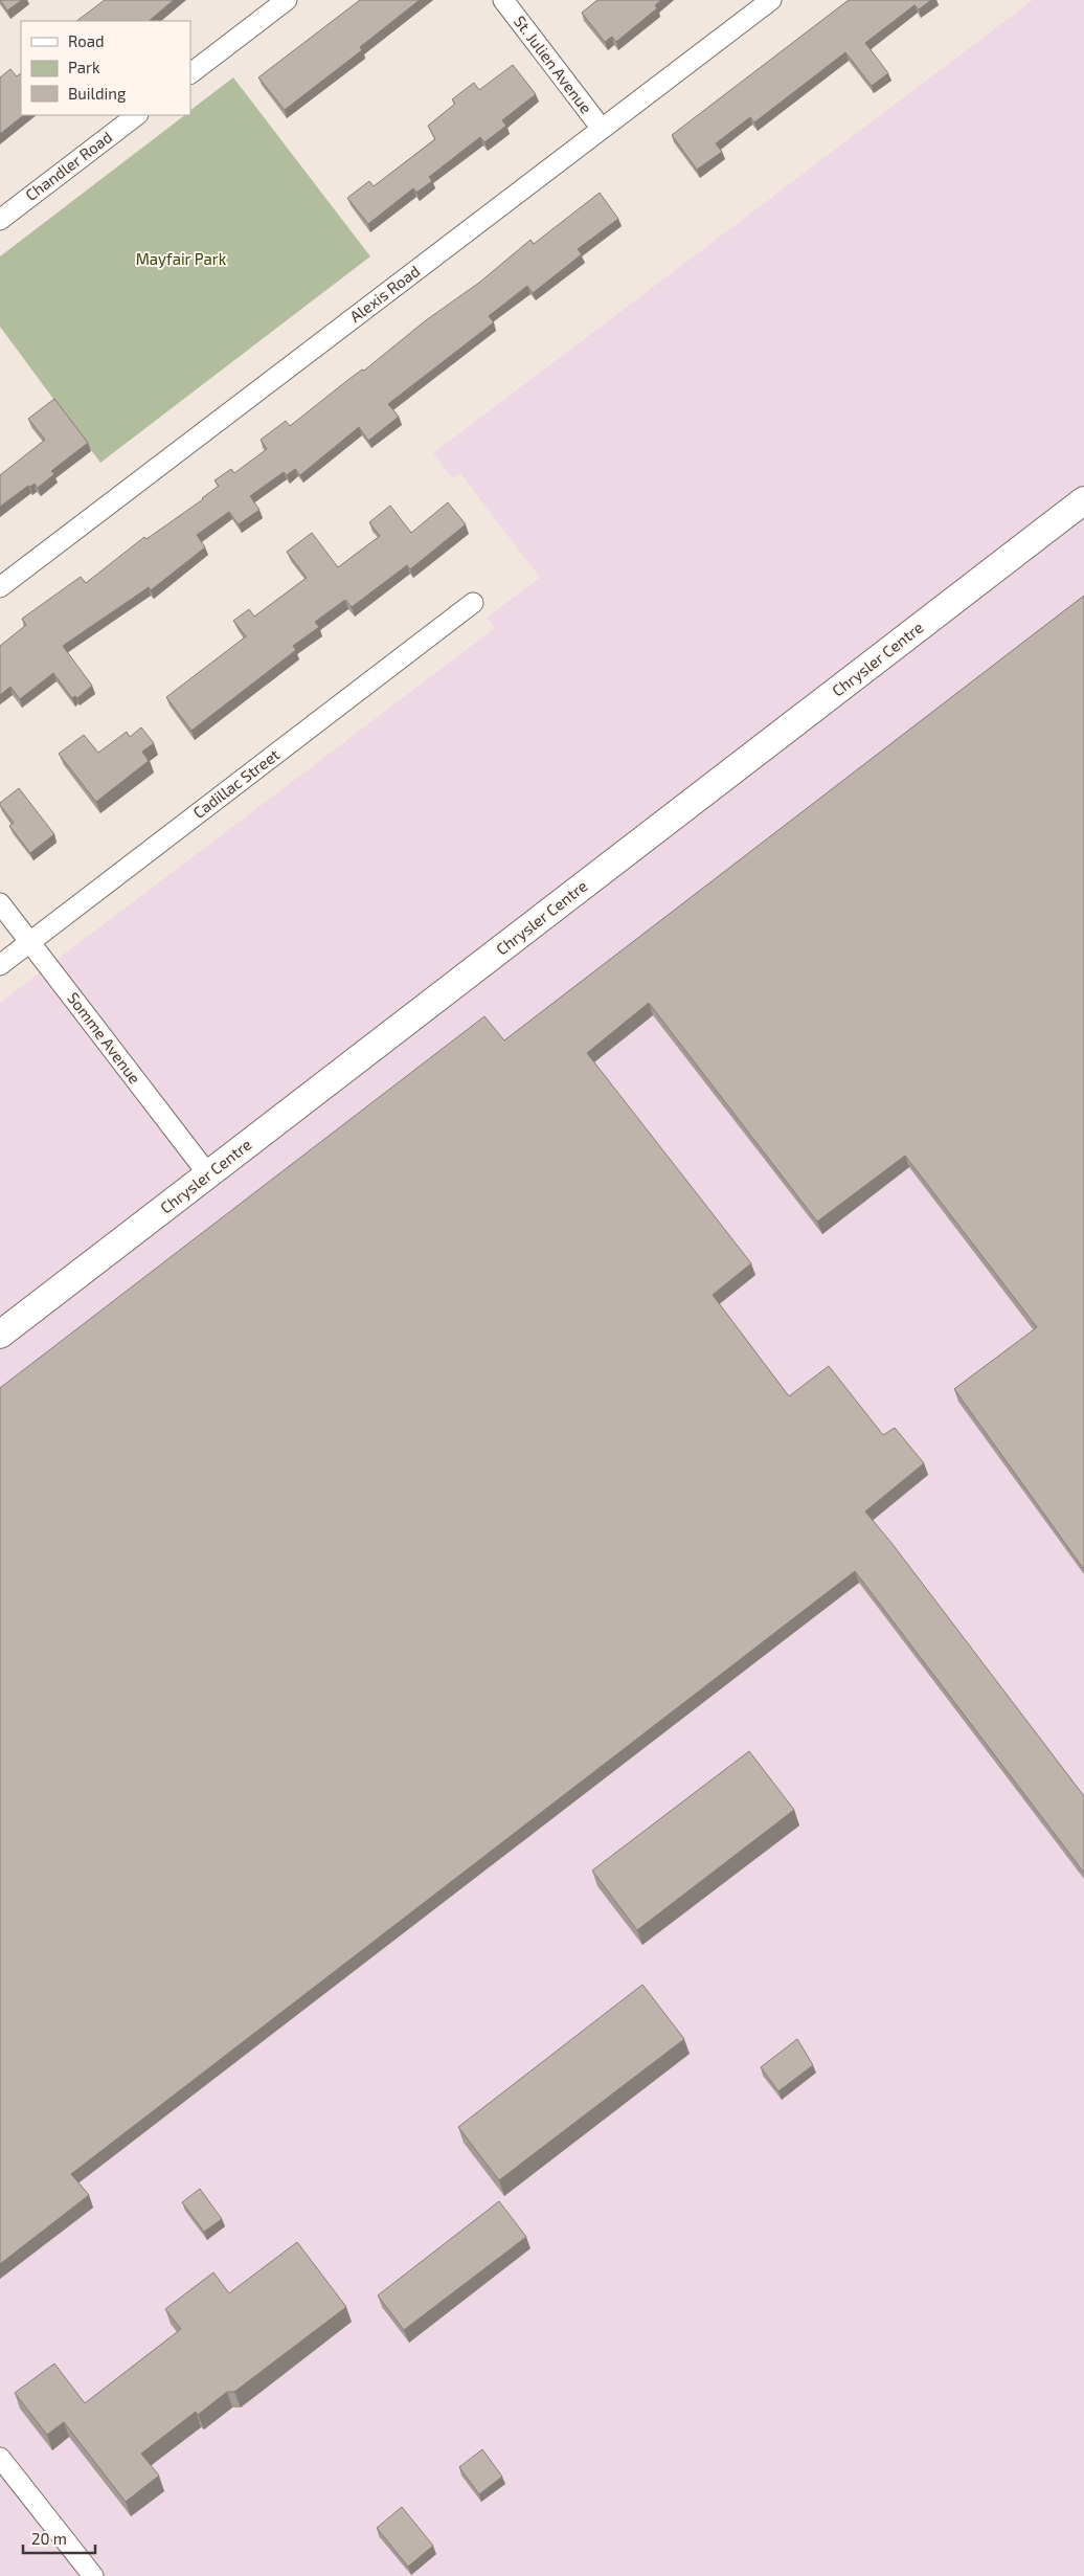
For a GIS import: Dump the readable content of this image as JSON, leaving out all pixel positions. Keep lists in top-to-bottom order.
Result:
{
  "streets": {
    "street": [
      "St. Julien Avenue",
      "Chandler Road",
      "Alexis Road",
      "Chrysler Centre",
      "Cadillac Street",
      "Somme Avenue"
    ]
  },
  "crossings": [
    ["St. Julien Avenue", "Alexis Road"],
    ["Chrysler Centre", "Somme Avenue"],
    ["Cadillac Street", "Somme Avenue"]
  ],
  "parks": ["Mayfair Park"],
  "legend": ["Road", "Park", "Building"],
  "scale_bar": "20 m"
}
